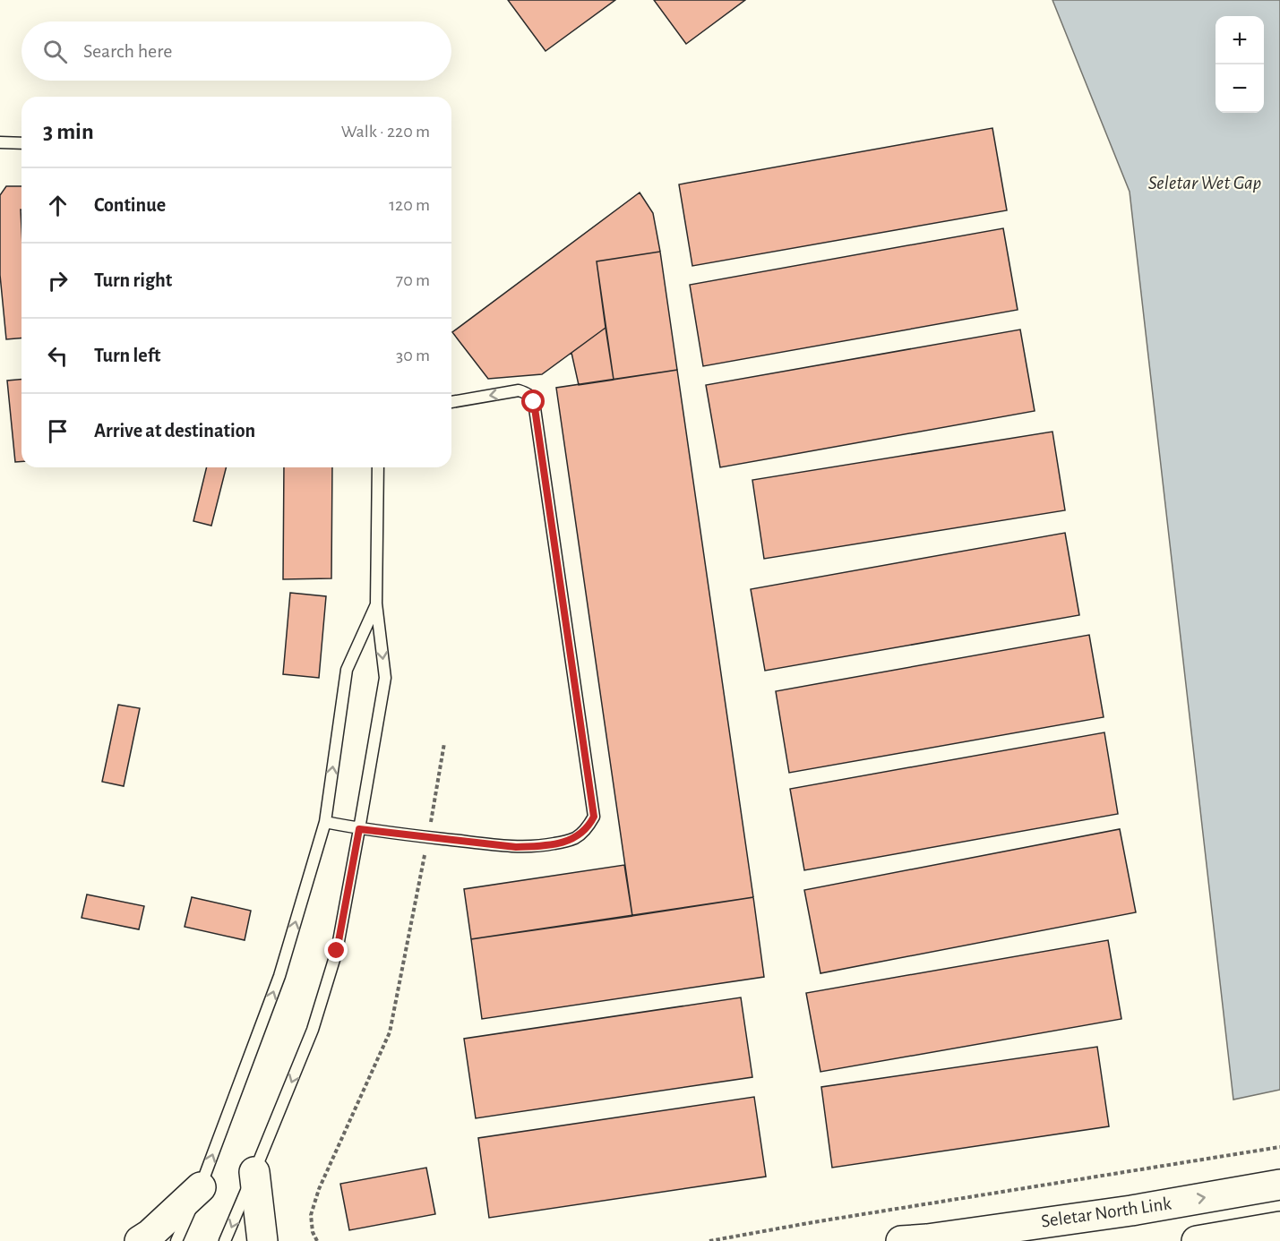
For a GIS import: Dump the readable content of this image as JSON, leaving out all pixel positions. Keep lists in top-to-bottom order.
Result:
{
  "streets": {
    "main road": ["Seletar North Link"]
  },
  "one_way": ["Seletar North Link"],
  "water": ["Seletar Wet Gap"],
  "page": {
    "map_buttons": ["+", "−"],
    "search": "Search here",
    "heading": ["3 min", "Walk · 220 m"],
    "list": [
      ["Continue", "120 m"],
      ["Turn right", "70 m"],
      ["Turn left", "30 m"],
      "Arrive at destination"
    ]
  }
}
